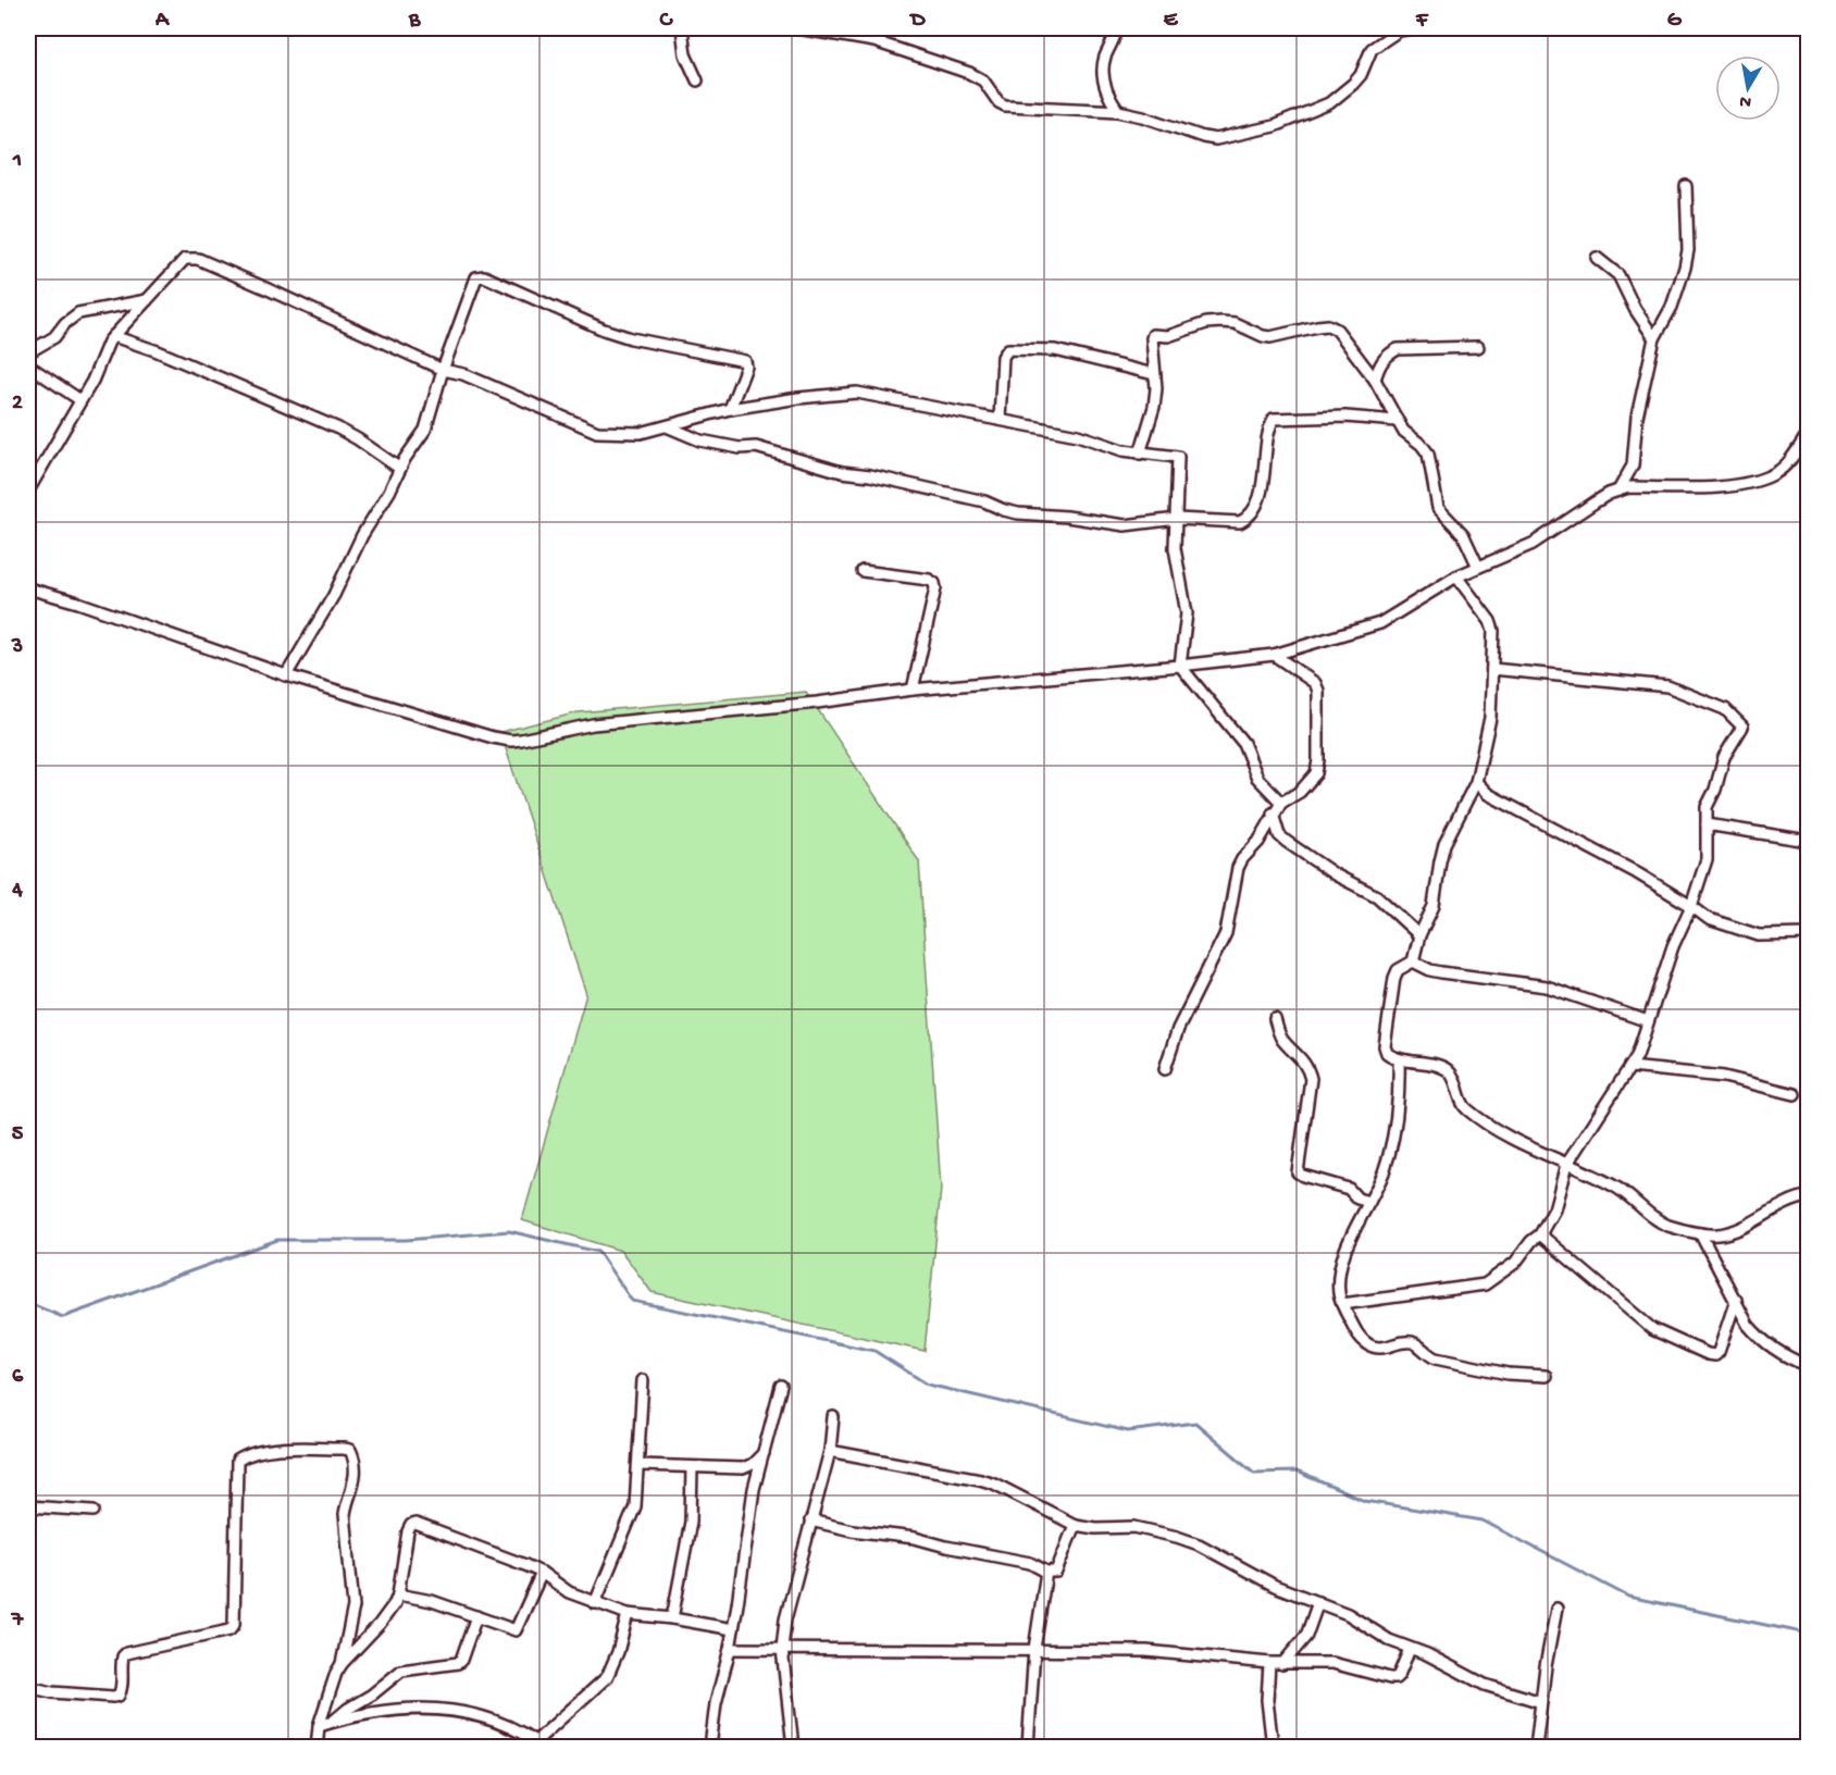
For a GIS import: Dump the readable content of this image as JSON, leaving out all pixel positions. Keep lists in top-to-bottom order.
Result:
{
  "north": "bottom",
  "grid": {
    "columns": [
      "A",
      "B",
      "C",
      "D",
      "E",
      "F",
      "G"
    ],
    "rows": [
      "1",
      "2",
      "3",
      "4",
      "5",
      "6",
      "7"
    ]
  }
}
